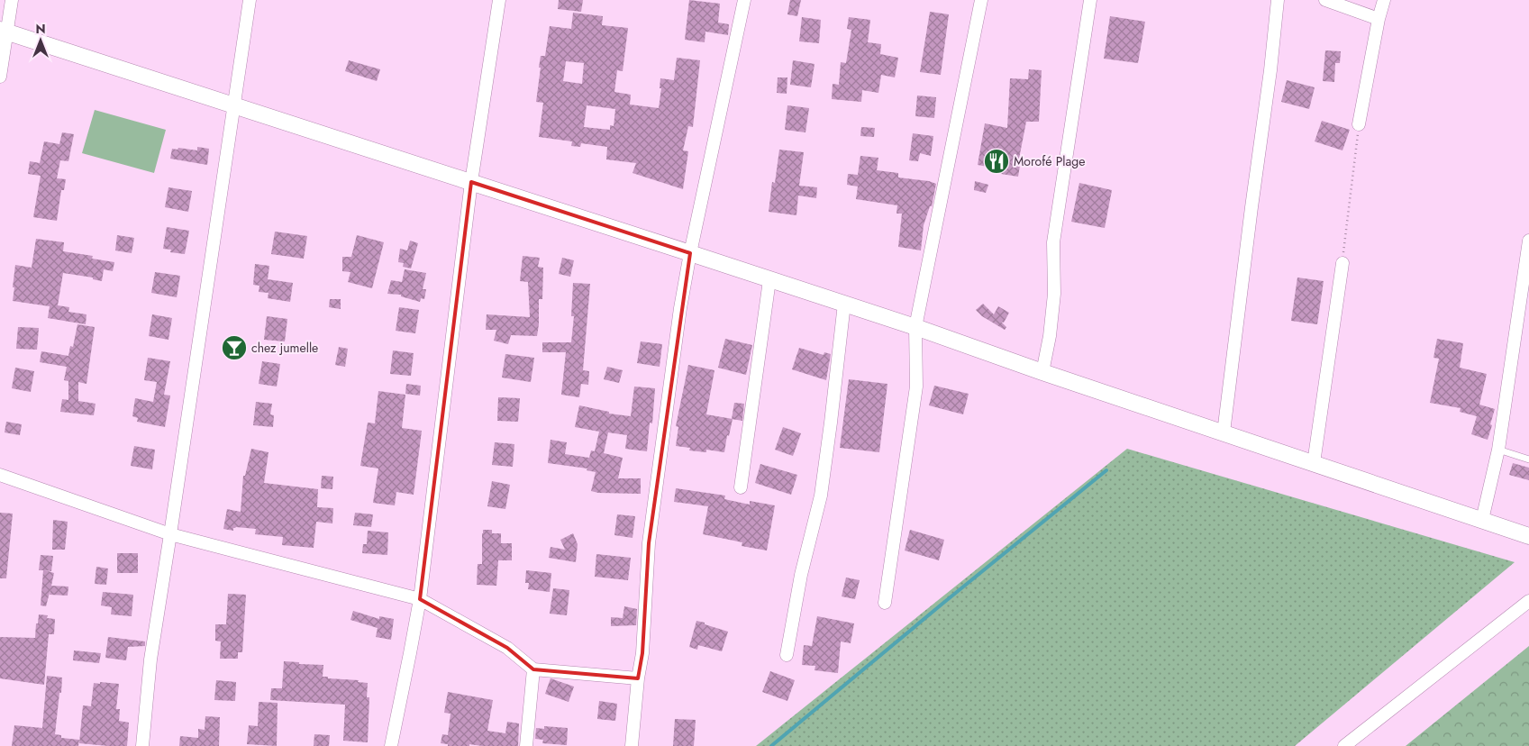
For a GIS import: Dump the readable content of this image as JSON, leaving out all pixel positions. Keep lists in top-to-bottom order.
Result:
{
  "places": {
    "restaurant": ["Morofé Plage"],
    "bar": ["chez jumelle"]
  },
  "north": "top"
}
